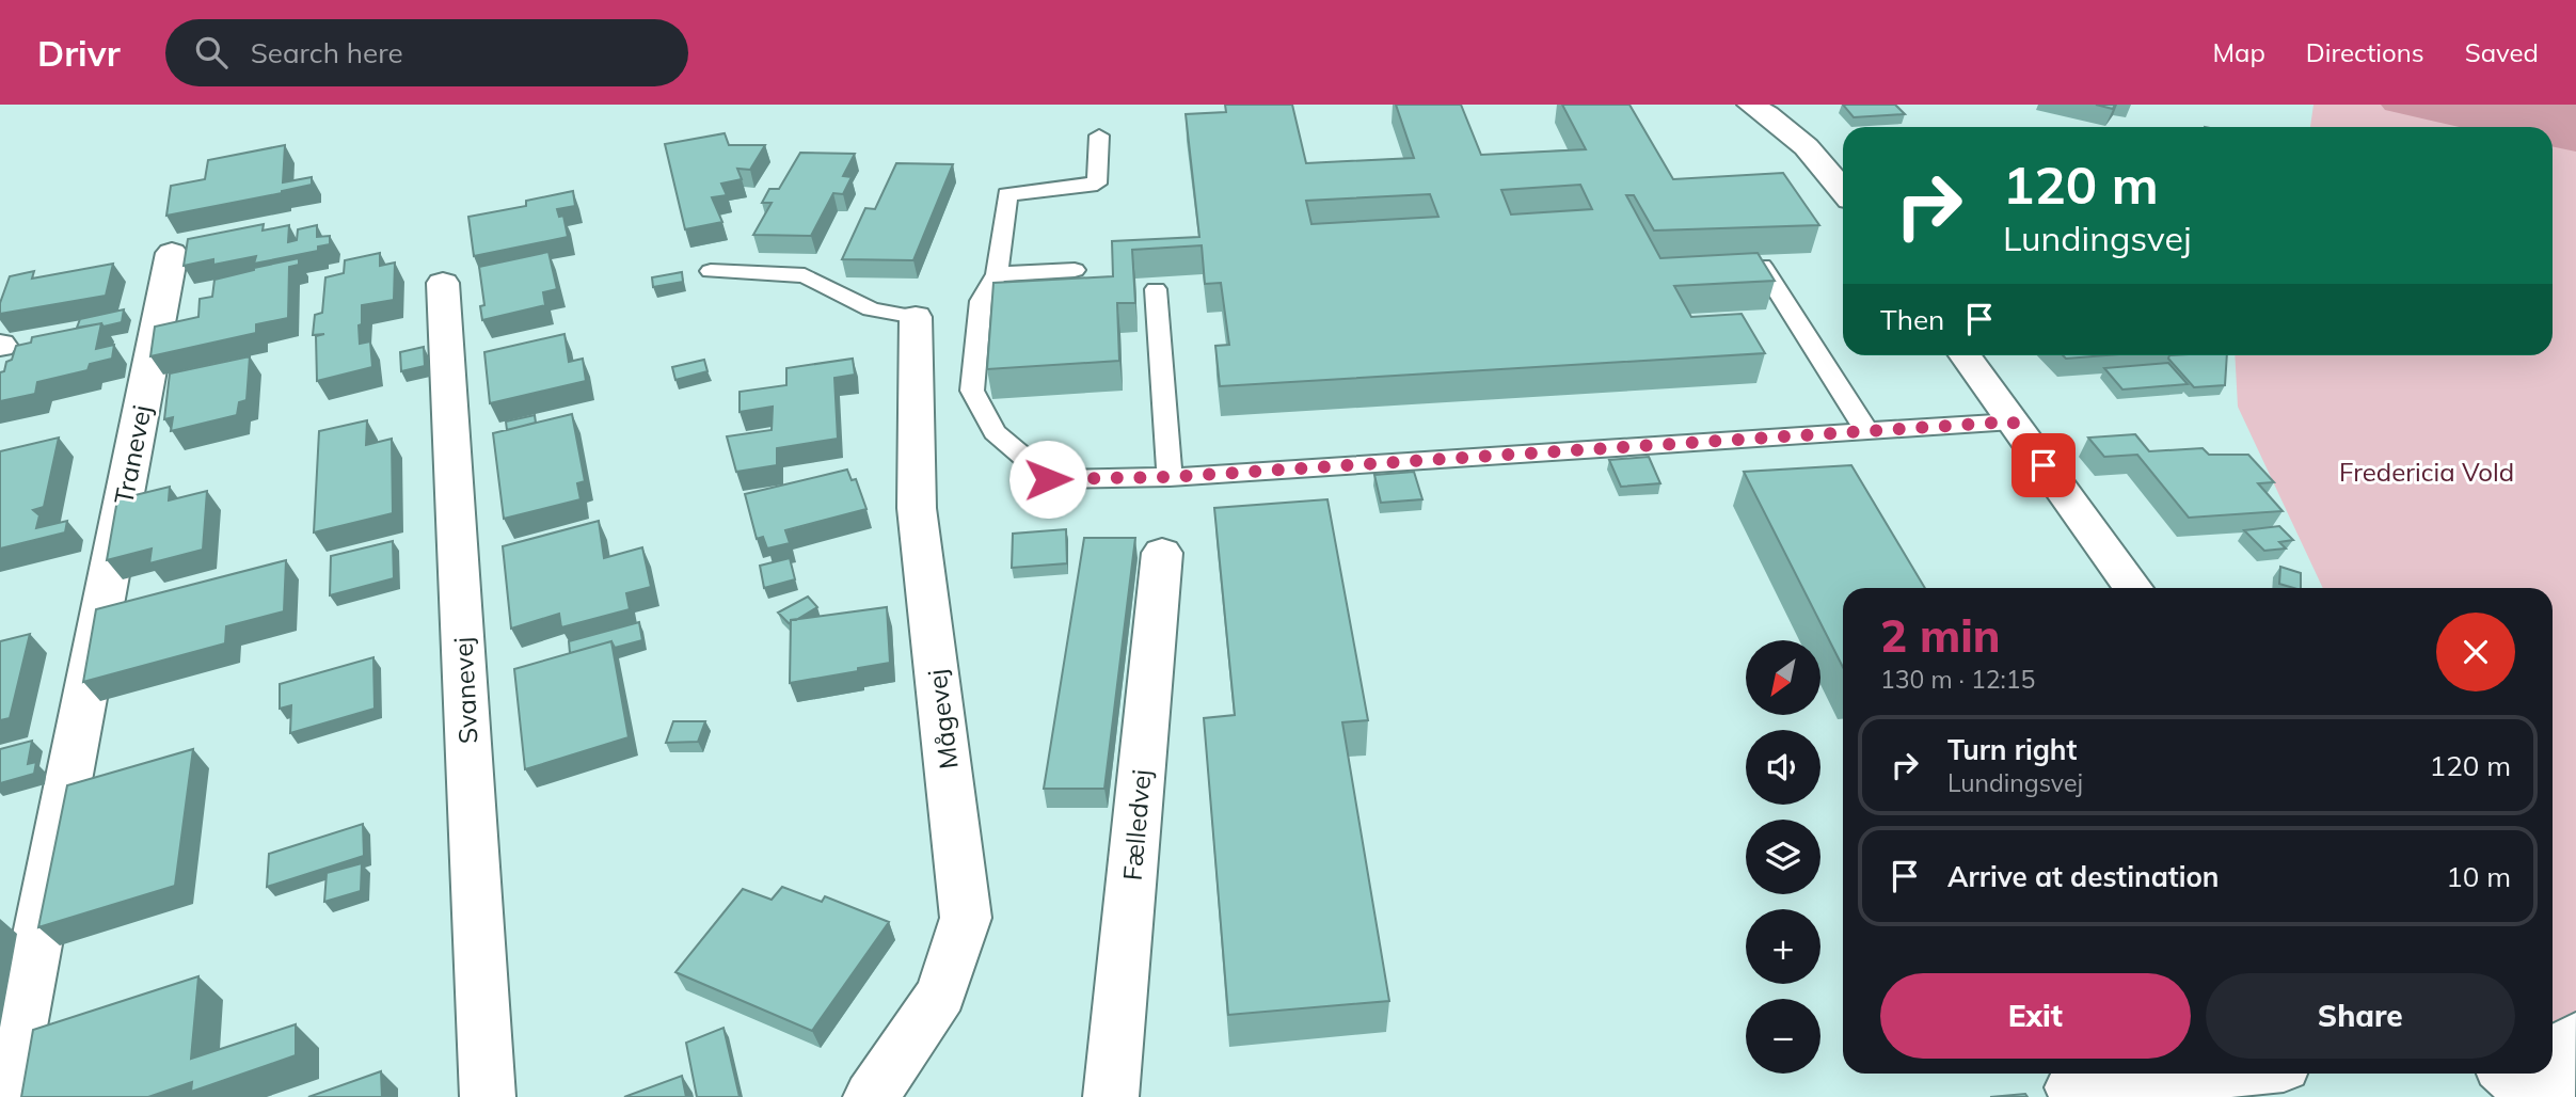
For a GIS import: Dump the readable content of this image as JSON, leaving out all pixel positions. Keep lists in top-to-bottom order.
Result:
{
  "streets": {
    "street": [
      "Tranevej",
      "Svanevej",
      "Mågevej",
      "Fælledvej"
    ]
  },
  "parks": ["Fredericia Vold"],
  "north": "bottom left",
  "page": {
    "header": "Drivr",
    "search": "Search here",
    "nav": ["Map", "Directions", "Saved"],
    "turn": ["120 m", "Lundingsvej"],
    "then": "Then",
    "heading": ["2 min", "130 m · 12:15"],
    "map_buttons": ["+", "−"],
    "list": [
      {
        "name": "Turn right",
        "note": "Lundingsvej",
        "value": "120 m"
      },
      {
        "name": "Arrive at destination",
        "value": "10 m"
      }
    ],
    "buttons": ["Exit", "Share"]
  }
}
